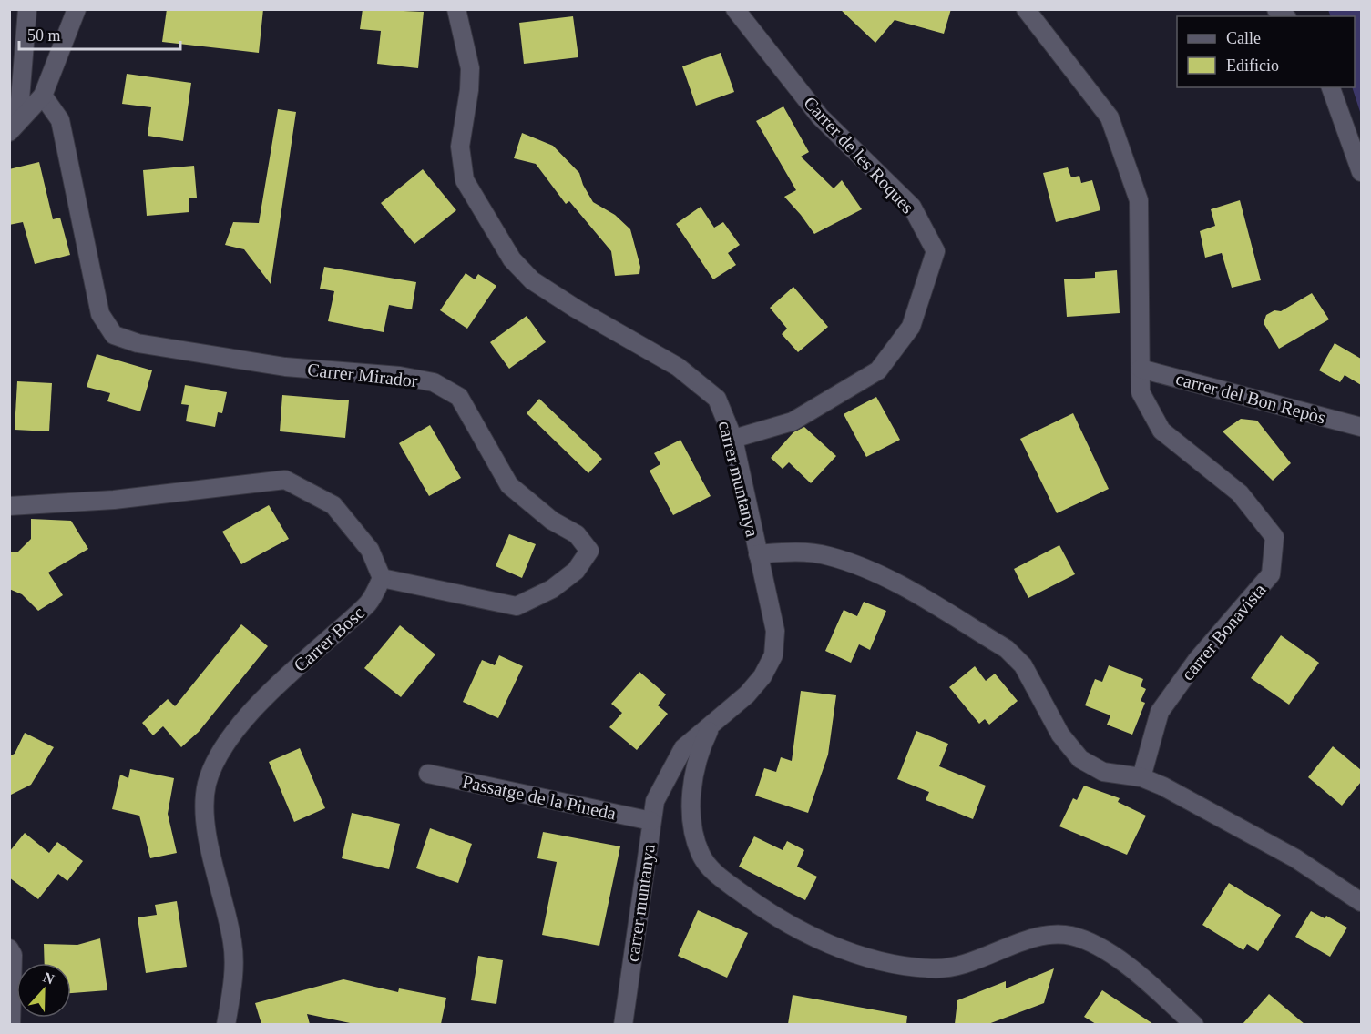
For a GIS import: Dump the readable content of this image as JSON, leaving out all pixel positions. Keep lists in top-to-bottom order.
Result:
{
  "streets": {
    "street": [
      "Carrer de les Roques",
      "Carrer Mirador",
      "carrer del Bon Repòs",
      "carrer muntanya",
      "carrer Bonavista",
      "Carrer Bosc",
      "Passatge de la Pineda"
    ]
  },
  "crossings": [
    ["Carrer de les Roques", "carrer muntanya"],
    ["Carrer Mirador", "Carrer Bosc"],
    ["carrer del Bon Repòs", "carrer Bonavista"],
    ["carrer muntanya", "Passatge de la Pineda"]
  ],
  "legend": ["Calle", "Edificio"],
  "scale_bar": "50 m",
  "north": "top"
}
